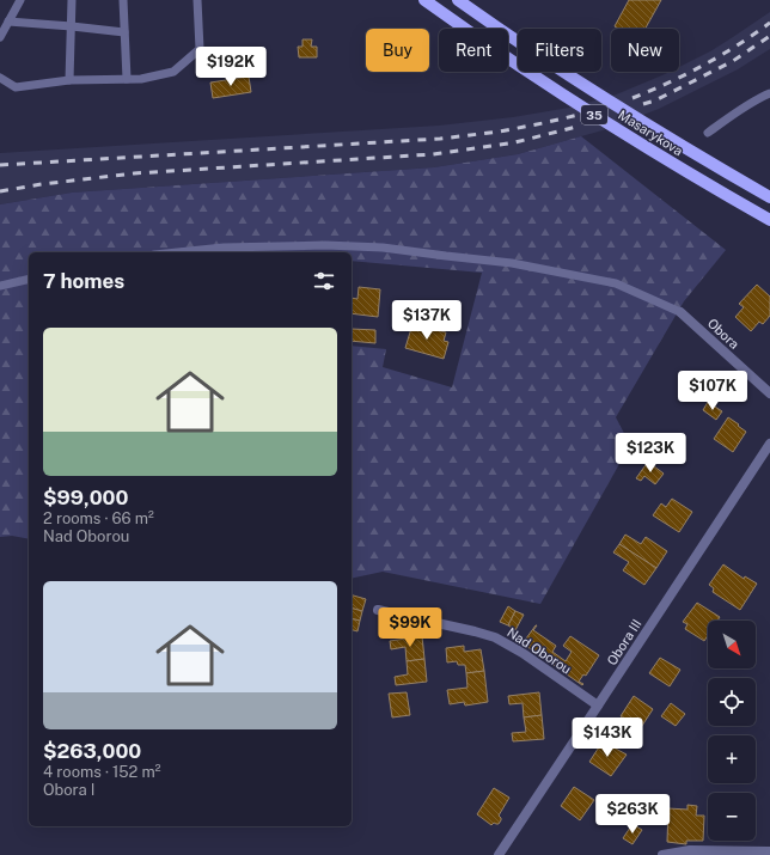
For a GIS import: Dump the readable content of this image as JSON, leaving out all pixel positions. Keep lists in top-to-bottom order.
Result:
{
  "streets": {
    "main road": ["35", "Masarykova"],
    "street": ["Obora", "Obora III", "Nad Oborou"]
  },
  "crossings": [
    ["Obora III", "Nad Oborou"]
  ],
  "north": "bottom right",
  "page": {
    "chip": [
      "Buy",
      "Rent",
      "Filters",
      "New"
    ],
    "price": [
      "$192K",
      "$137K",
      "$107K",
      "$123K",
      "$99K",
      "$143K",
      "$263K"
    ],
    "heading": "7 homes",
    "list": [
      {
        "name": "$99,000",
        "note": "2 rooms · 66 m² · Nad Oborou"
      },
      {
        "name": "$263,000",
        "note": "4 rooms · 152 m² · Obora I"
      }
    ],
    "map_buttons": ["+", "−"]
  }
}
